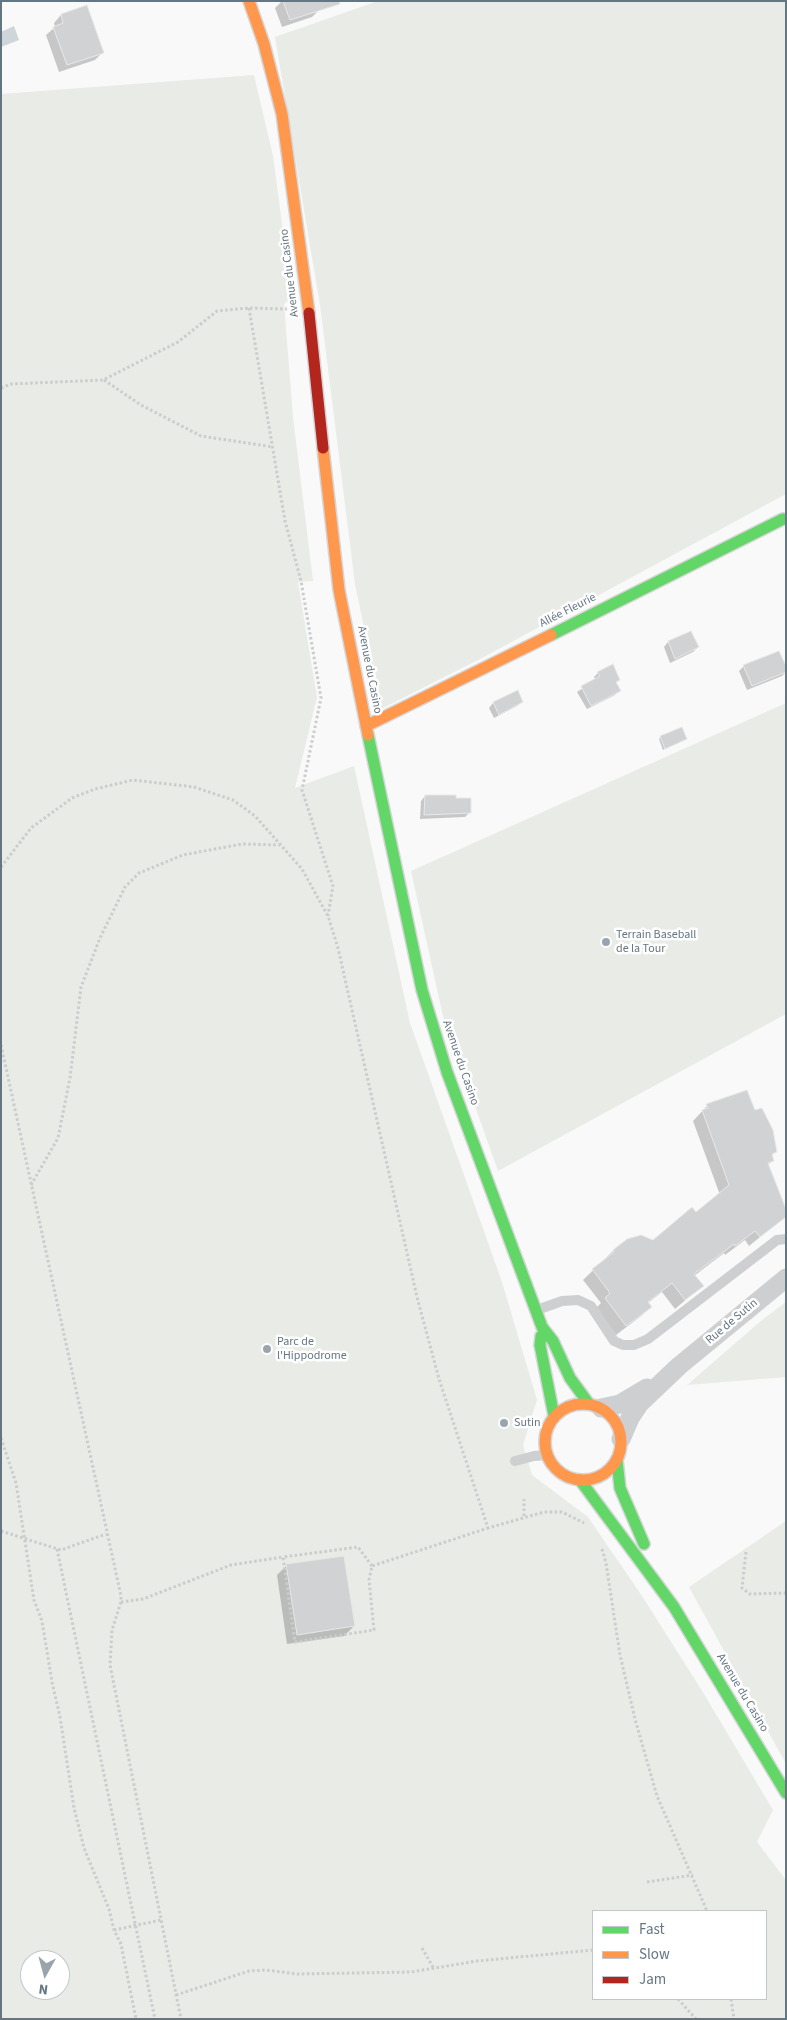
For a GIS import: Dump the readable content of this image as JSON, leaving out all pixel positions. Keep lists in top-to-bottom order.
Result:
{
  "streets": {
    "street": ["Avenue du Casino", "Allée Fleurie", "Rue de Sutin"]
  },
  "crossings": [
    ["Avenue du Casino", "Allée Fleurie"]
  ],
  "places": ["Terrain Baseball de la Tour", "Parc de l'Hippodrome", "Sutin"],
  "legend": ["Fast", "Slow", "Jam"],
  "north": "bottom"
}
